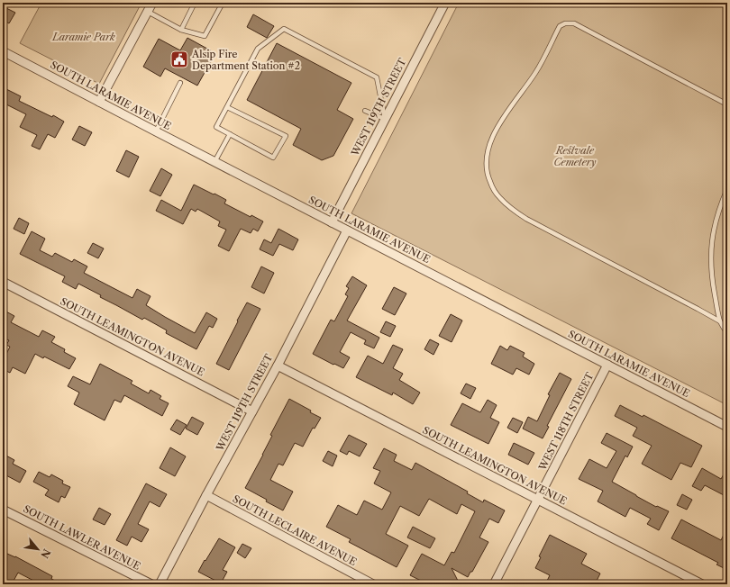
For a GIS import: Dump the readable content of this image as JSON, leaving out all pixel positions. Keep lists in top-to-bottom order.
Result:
{
  "streets": {
    "street": [
      "SOUTH LARAMIE AVENUE",
      "WEST 119TH STREET",
      "SOUTH LEAMINGTON AVENUE",
      "WEST 118TH STREET",
      "SOUTH LECLAIRE AVENUE",
      "SOUTH LAWLER AVENUE"
    ]
  },
  "crossings": [
    ["SOUTH LARAMIE AVENUE", "WEST 119TH STREET"],
    ["SOUTH LARAMIE AVENUE", "WEST 118TH STREET"],
    ["WEST 119TH STREET", "SOUTH LEAMINGTON AVENUE"],
    ["WEST 119TH STREET", "SOUTH LECLAIRE AVENUE"],
    ["SOUTH LEAMINGTON AVENUE", "WEST 118TH STREET"]
  ],
  "parks": ["Laramie Park", "Restvale Cemetery"],
  "places": {
    "public building": ["Alsip Fire Department Station #2"]
  },
  "north": "bottom right"
}
